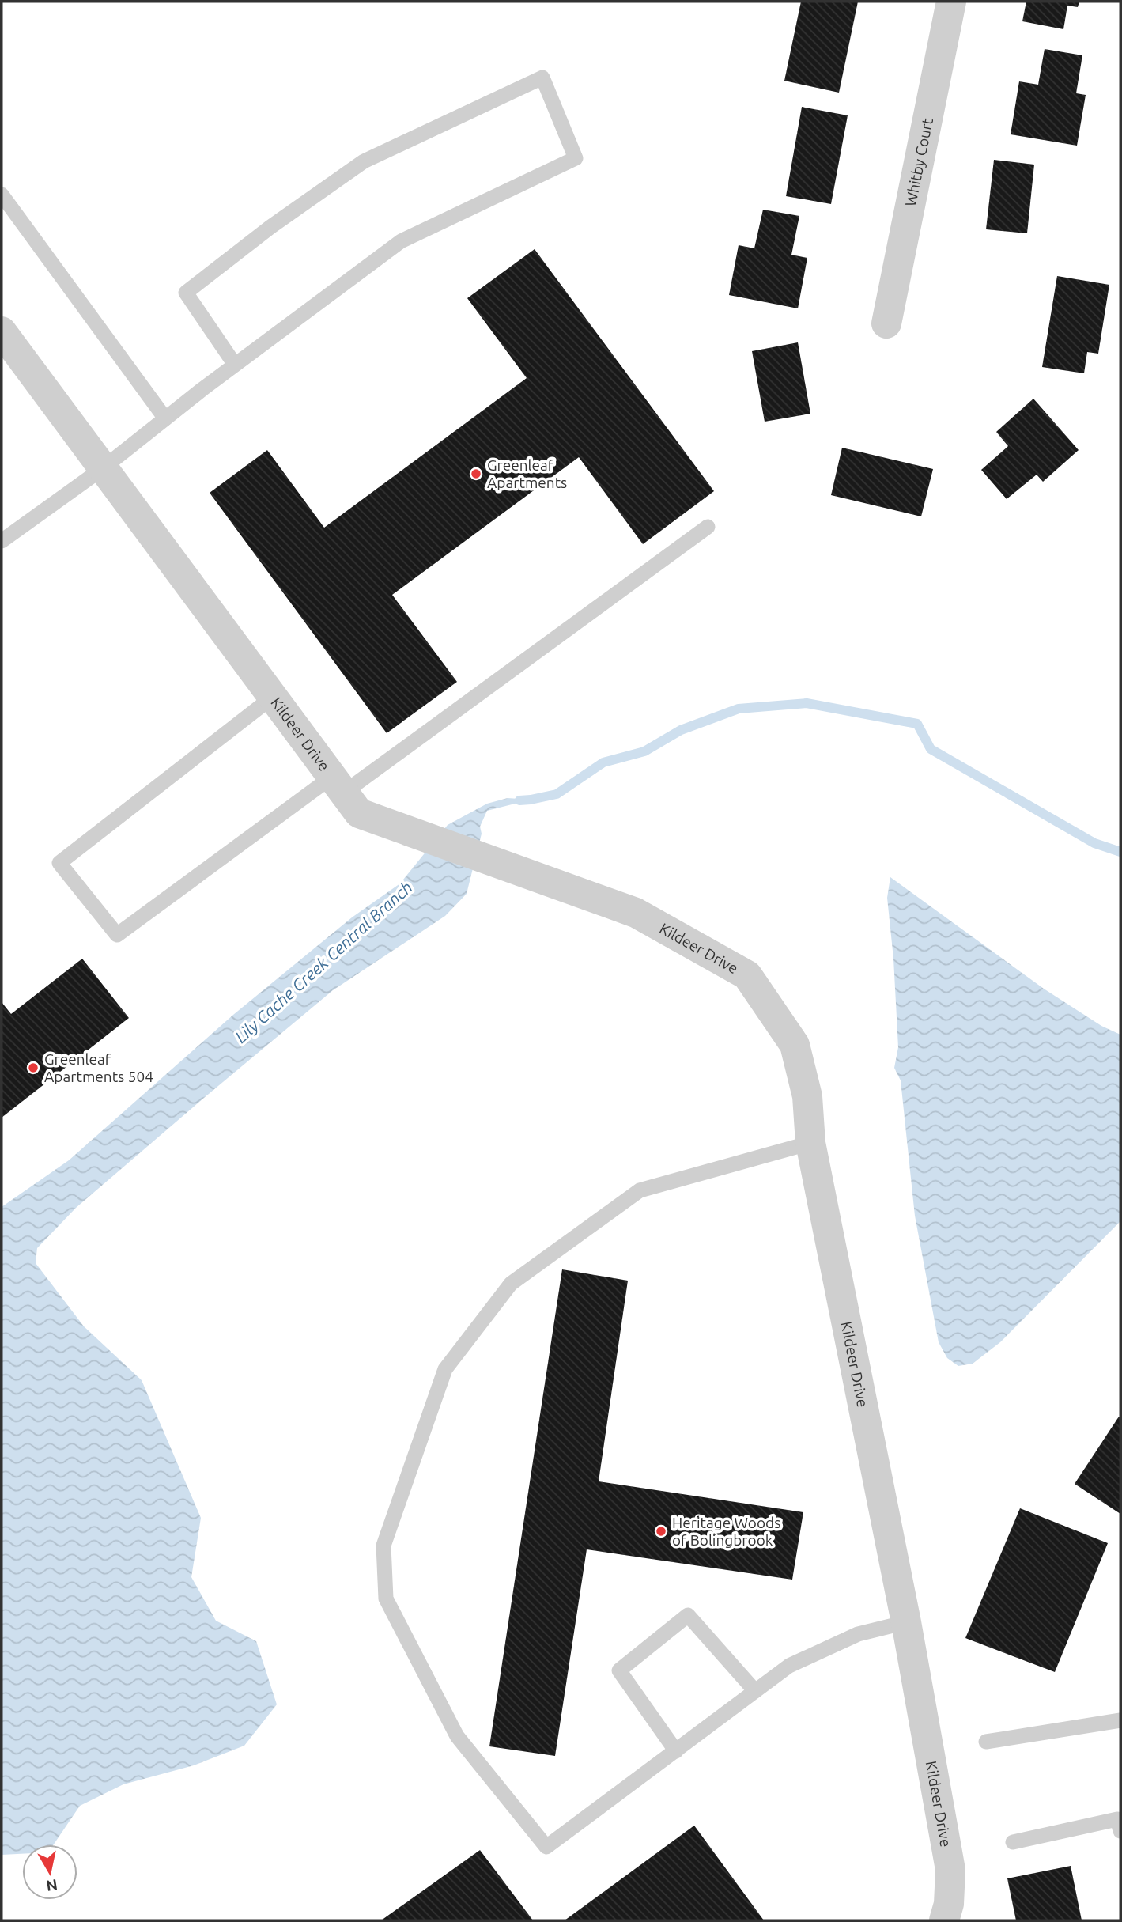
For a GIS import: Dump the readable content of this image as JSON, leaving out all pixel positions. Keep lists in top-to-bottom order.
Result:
{
  "streets": {
    "street": ["Whitby Court", "Kildeer Drive"]
  },
  "water": ["Lily Cache Creek Central Branch"],
  "places": ["Greenleaf Apartments", "Greenleaf Apartments 504", "Heritage Woods of Bolingbrook"],
  "north": "bottom"
}
